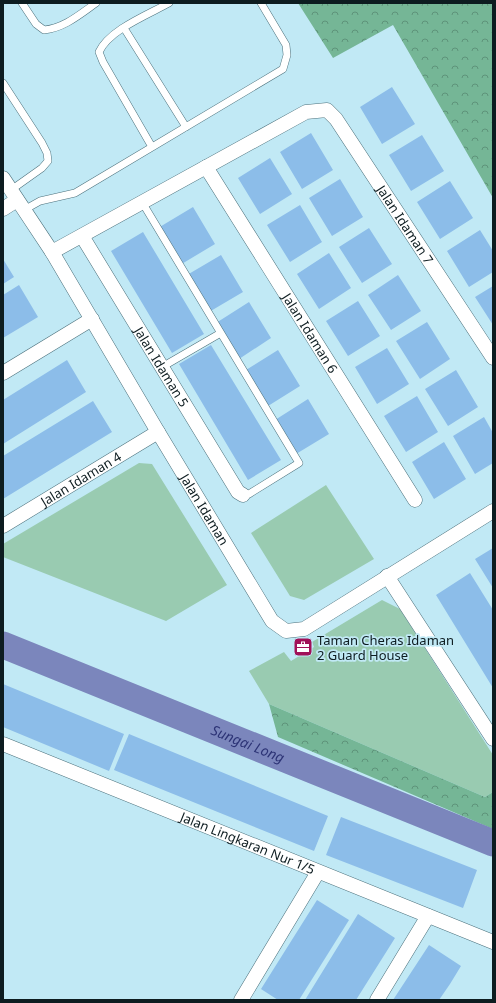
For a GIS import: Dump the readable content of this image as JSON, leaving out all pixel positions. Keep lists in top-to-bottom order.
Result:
{
  "streets": {
    "street": [
      "Jalan Idaman 7",
      "Jalan Idaman 6",
      "Jalan Idaman 5",
      "Jalan Idaman 4",
      "Jalan Idaman",
      "Jalan Lingkaran Nur 1/5"
    ]
  },
  "crossings": [
    ["Jalan Idaman 7", "Jalan Idaman 6"],
    ["Jalan Idaman 4", "Jalan Idaman"]
  ],
  "water": ["Sungai Long"],
  "places": {
    "office": ["Taman Cheras Idaman 2 Guard House"]
  }
}
